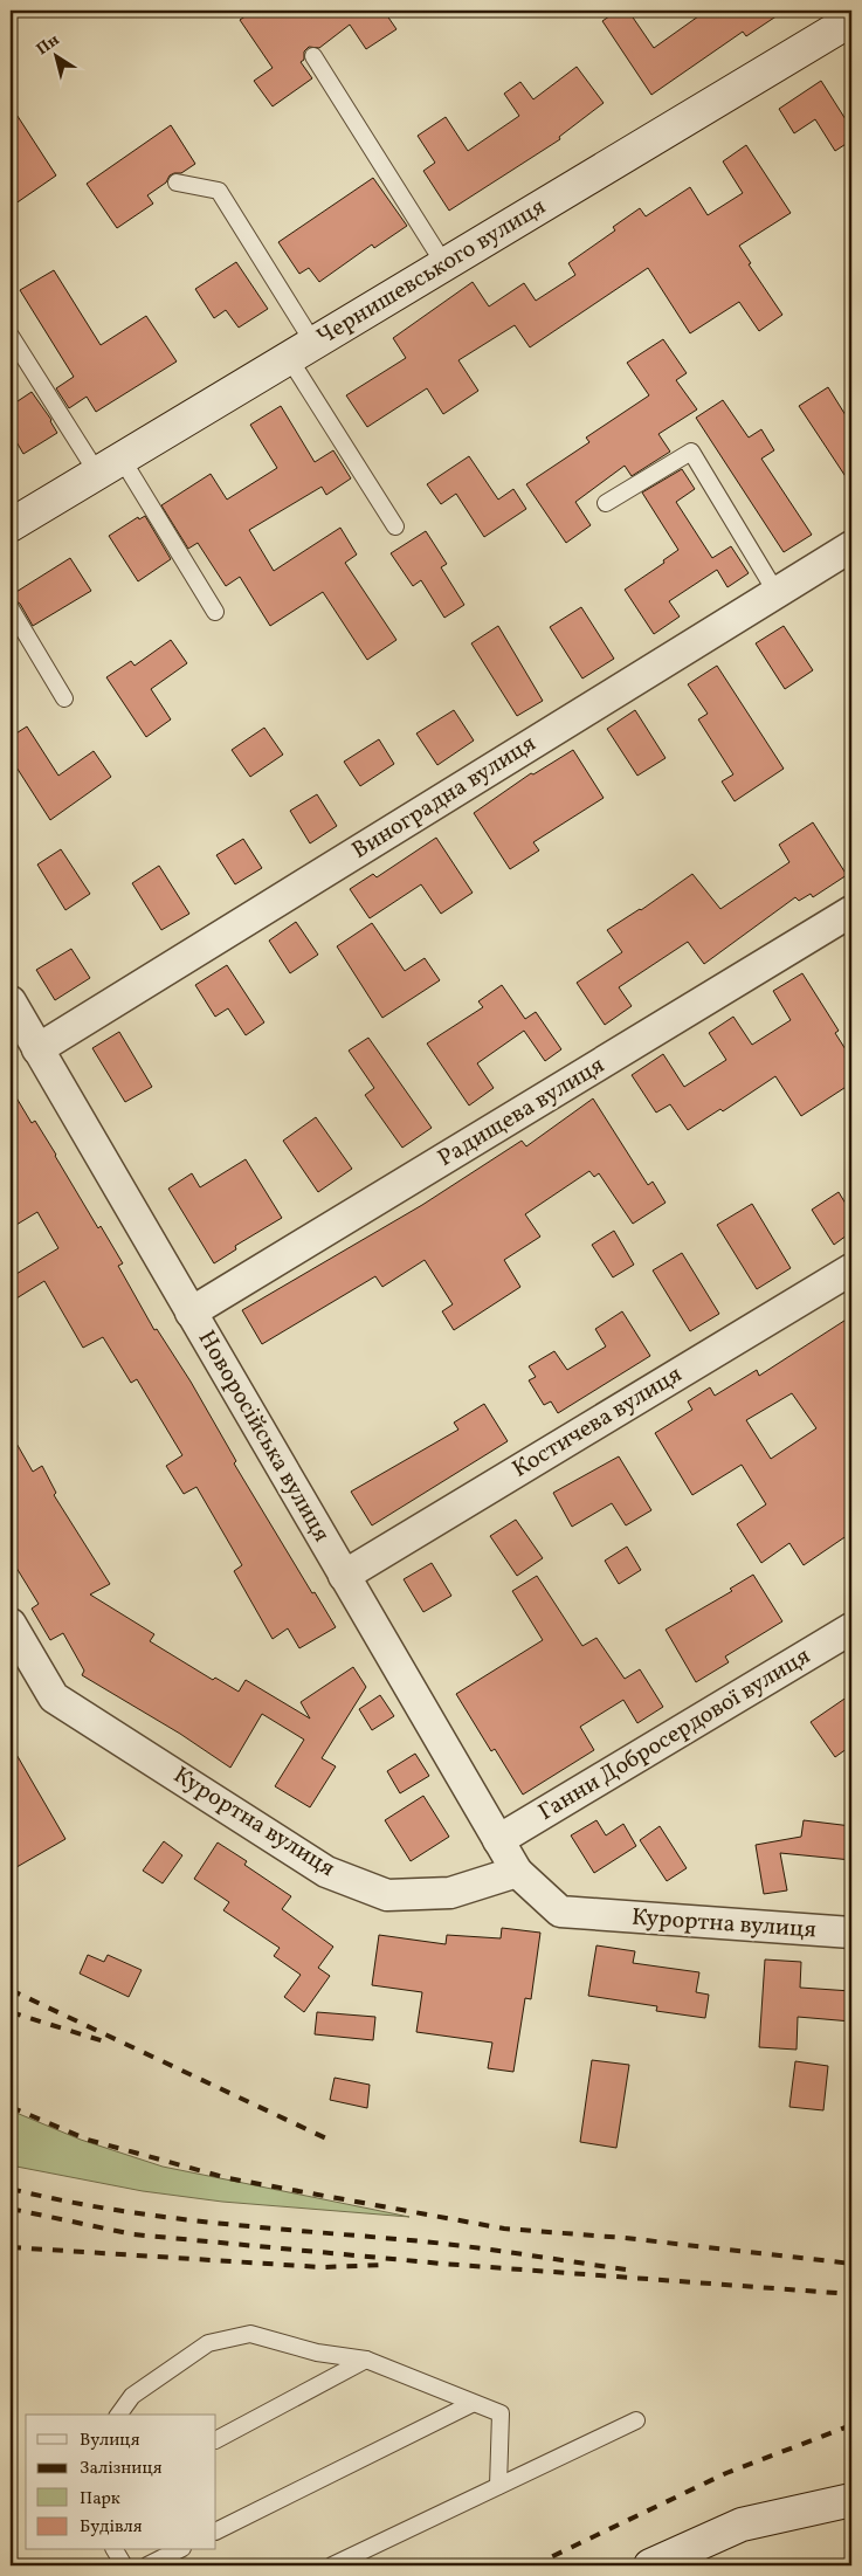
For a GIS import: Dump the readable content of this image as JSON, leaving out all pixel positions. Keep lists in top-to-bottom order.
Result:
{
  "streets": {
    "street": [
      "Чернишевського вулиця",
      "Виноградна вулиця",
      "Радищева вулиця",
      "Костичева вулиця",
      "Новоросійська вулиця",
      "Ганни Добросердової вулиця",
      "Курортна вулиця"
    ]
  },
  "crossings": [
    ["Виноградна вулиця", "Новоросійська вулиця"],
    ["Радищева вулиця", "Новоросійська вулиця"],
    ["Костичева вулиця", "Новоросійська вулиця"],
    ["Новоросійська вулиця", "Ганни Добросердової вулиця"],
    ["Новоросійська вулиця", "Курортна вулиця"]
  ],
  "legend": [
    "Вулиця",
    "Залізниця",
    "Парк",
    "Будівля"
  ],
  "north": "top left"
}
